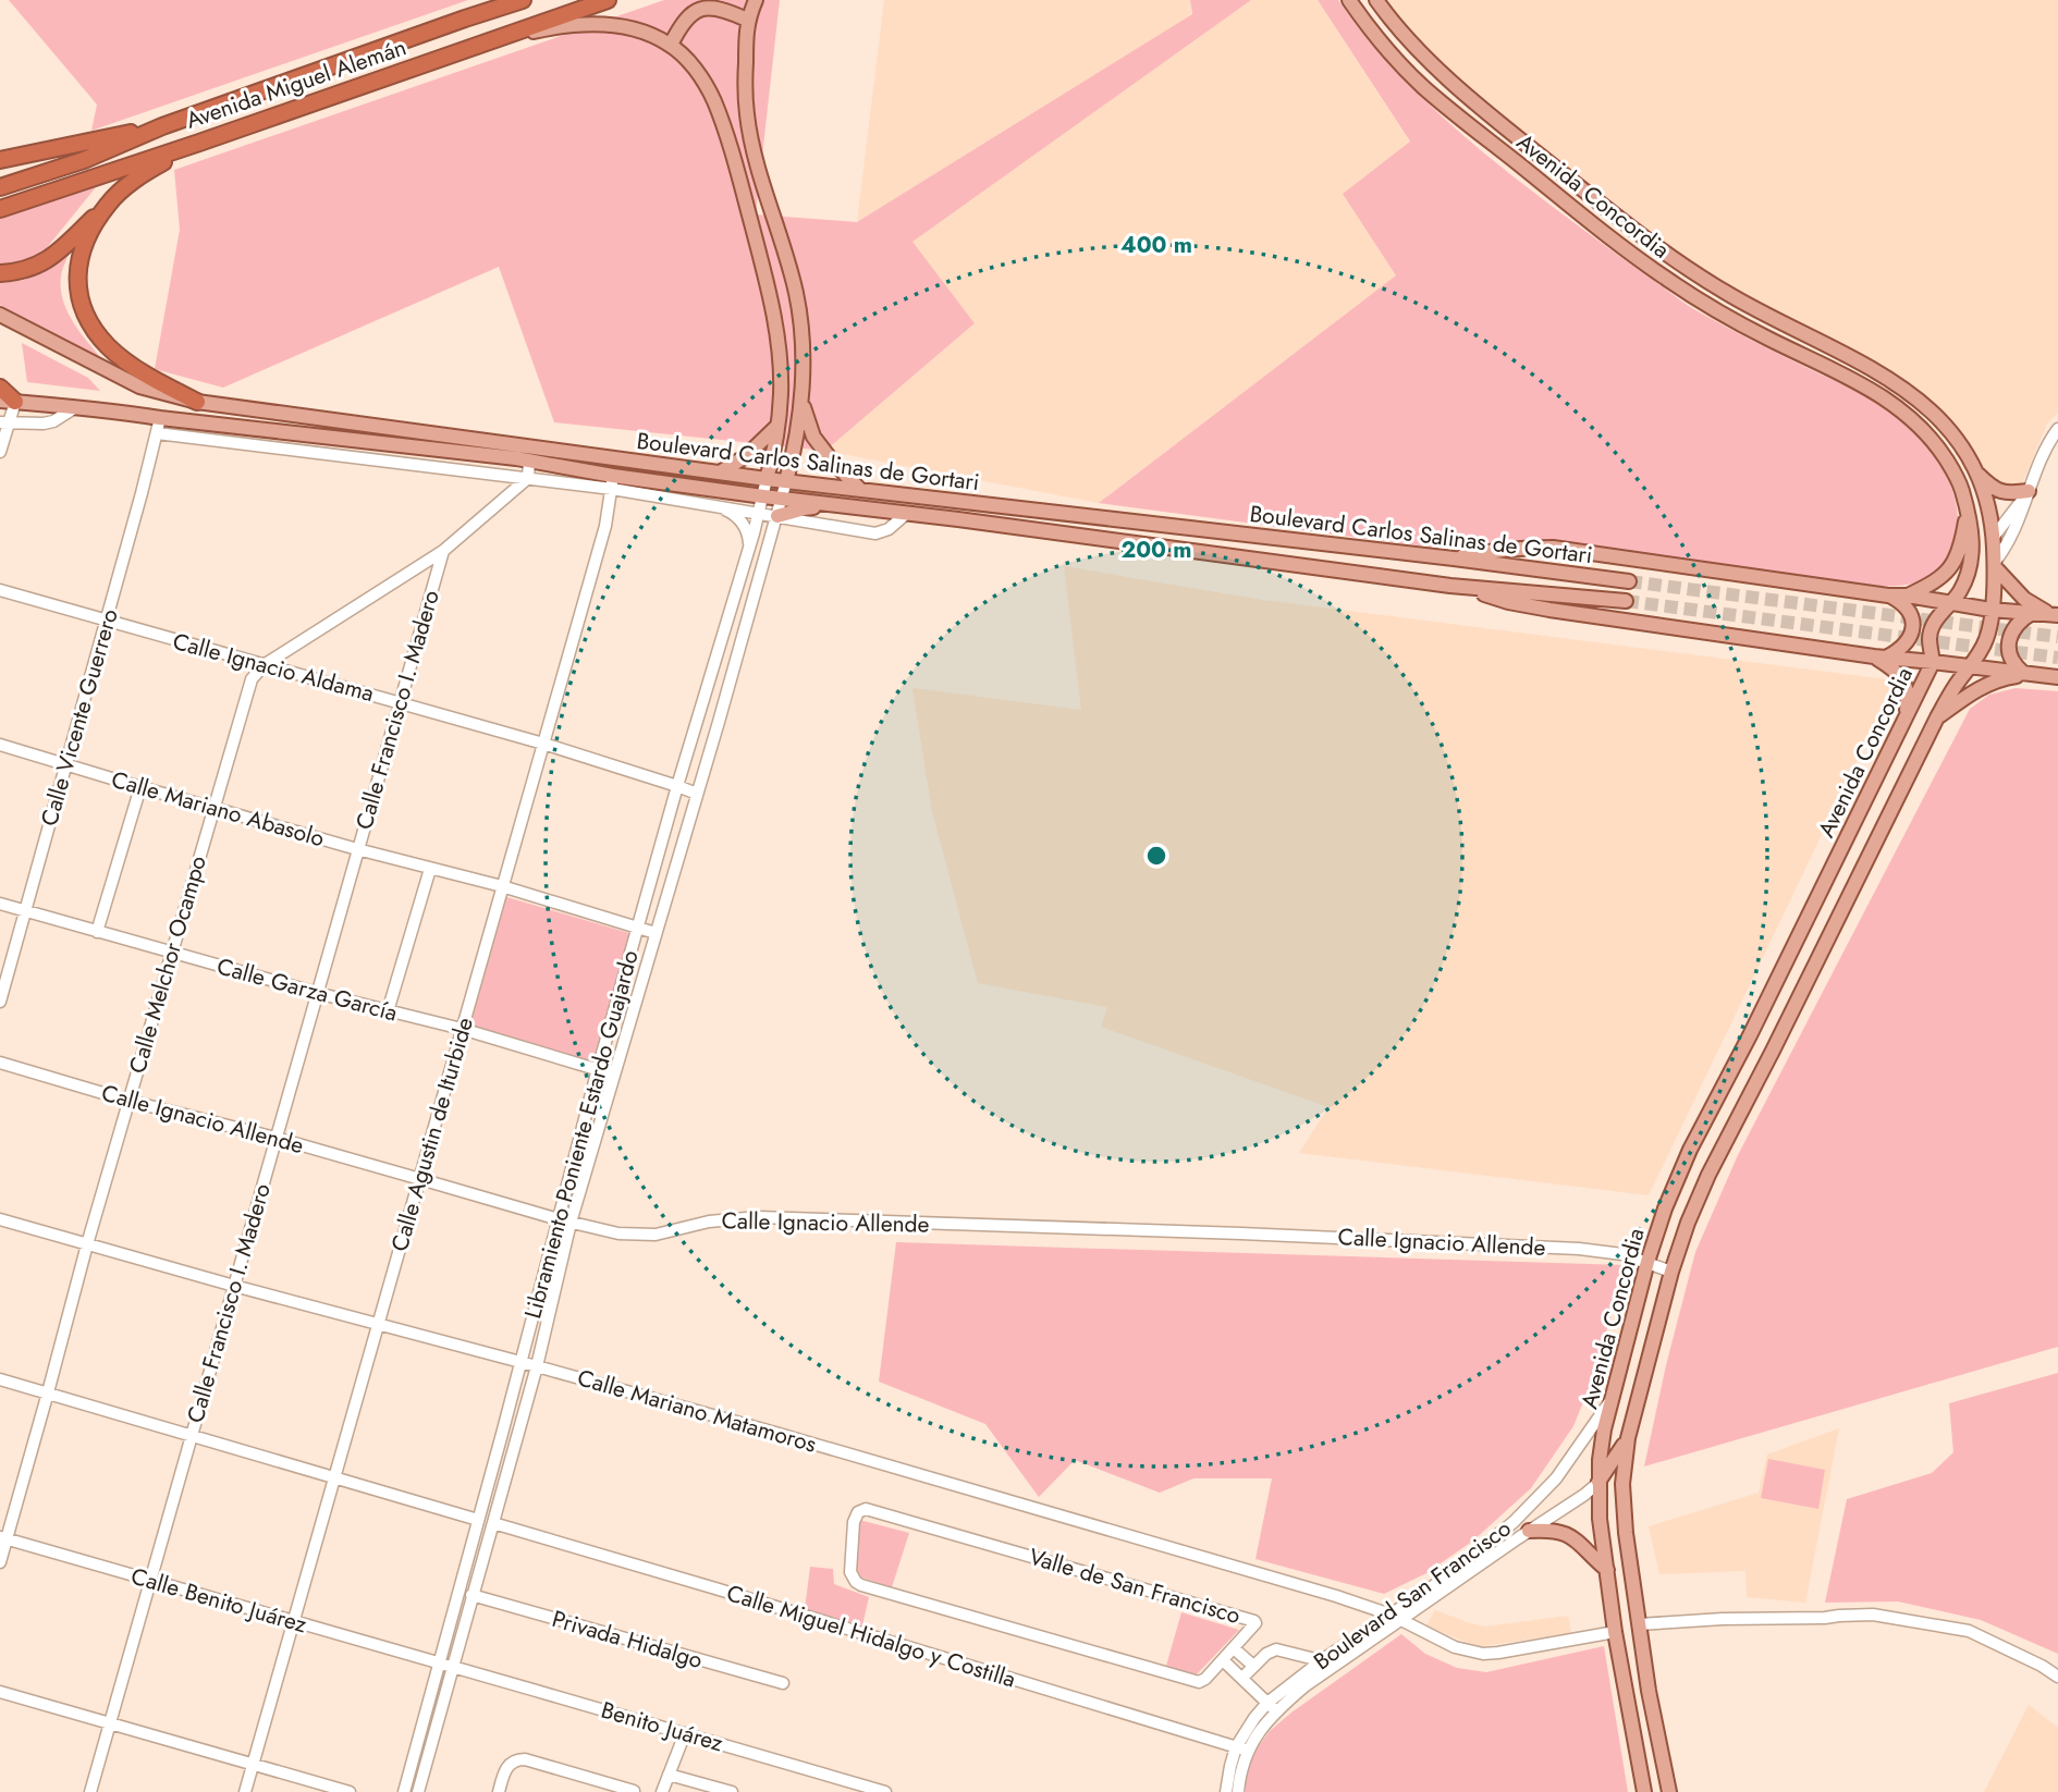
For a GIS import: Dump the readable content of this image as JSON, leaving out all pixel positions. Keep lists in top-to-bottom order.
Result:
{
  "streets": {
    "highway": ["Avenida Miguel Alemán"],
    "main road": ["Avenida Concordia", "Boulevard Carlos Salinas de Gortari"],
    "street": [
      "Calle Ignacio Aldama",
      "Calle Francisco I. Madero",
      "Calle Vicente Guerrero",
      "Calle Mariano Abasolo",
      "Calle Melchor Ocampo",
      "Calle Garza García",
      "Calle Ignacio Allende",
      "Calle Agustin de Iturbide",
      "Libramiento Poniente Estardo Guajardo",
      "Calle Mariano Matamoros",
      "Valle de San Francisco",
      "Boulevard San Francisco",
      "Calle Benito Juárez",
      "Calle Miguel Hidalgo y Costilla",
      "Privada Hidalgo",
      "Benito Juárez"
    ]
  },
  "crossings": [
    ["Avenida Concordia", "Calle Ignacio Allende"],
    ["Avenida Concordia", "Calle Mariano Matamoros"],
    ["Avenida Concordia", "Boulevard San Francisco"],
    ["Boulevard Carlos Salinas de Gortari", "Calle Vicente Guerrero"],
    ["Boulevard Carlos Salinas de Gortari", "Calle Agustin de Iturbide"],
    ["Boulevard Carlos Salinas de Gortari", "Libramiento Poniente Estardo Guajardo"],
    ["Calle Ignacio Aldama", "Calle Francisco I. Madero"],
    ["Calle Ignacio Aldama", "Calle Vicente Guerrero"],
    ["Calle Ignacio Aldama", "Calle Melchor Ocampo"],
    ["Calle Ignacio Aldama", "Calle Agustin de Iturbide"],
    ["Calle Ignacio Aldama", "Libramiento Poniente Estardo Guajardo"],
    ["Calle Francisco I. Madero", "Calle Mariano Abasolo"],
    ["Calle Francisco I. Madero", "Calle Melchor Ocampo"],
    ["Calle Francisco I. Madero", "Calle Garza García"],
    ["Calle Francisco I. Madero", "Calle Ignacio Allende"],
    ["Calle Francisco I. Madero", "Calle Mariano Matamoros"],
    ["Calle Francisco I. Madero", "Calle Benito Juárez"],
    ["Calle Vicente Guerrero", "Calle Mariano Abasolo"],
    ["Calle Vicente Guerrero", "Calle Garza García"],
    ["Calle Mariano Abasolo", "Calle Melchor Ocampo"],
    ["Calle Mariano Abasolo", "Calle Agustin de Iturbide"],
    ["Calle Mariano Abasolo", "Libramiento Poniente Estardo Guajardo"],
    ["Calle Melchor Ocampo", "Calle Garza García"],
    ["Calle Melchor Ocampo", "Calle Ignacio Allende"],
    ["Calle Melchor Ocampo", "Calle Mariano Matamoros"],
    ["Calle Melchor Ocampo", "Calle Benito Juárez"],
    ["Calle Garza García", "Calle Agustin de Iturbide"],
    ["Calle Garza García", "Libramiento Poniente Estardo Guajardo"],
    ["Calle Ignacio Allende", "Calle Agustin de Iturbide"],
    ["Calle Ignacio Allende", "Libramiento Poniente Estardo Guajardo"],
    ["Calle Agustin de Iturbide", "Calle Mariano Matamoros"],
    ["Calle Agustin de Iturbide", "Calle Benito Juárez"],
    ["Libramiento Poniente Estardo Guajardo", "Calle Mariano Matamoros"],
    ["Libramiento Poniente Estardo Guajardo", "Calle Benito Juárez"],
    ["Libramiento Poniente Estardo Guajardo", "Calle Miguel Hidalgo y Costilla"],
    ["Libramiento Poniente Estardo Guajardo", "Privada Hidalgo"],
    ["Libramiento Poniente Estardo Guajardo", "Benito Juárez"],
    ["Calle Mariano Matamoros", "Boulevard San Francisco"],
    ["Boulevard San Francisco", "Calle Miguel Hidalgo y Costilla"],
    ["Calle Benito Juárez", "Benito Juárez"]
  ],
  "rings": ["400 m", "200 m"]
}
